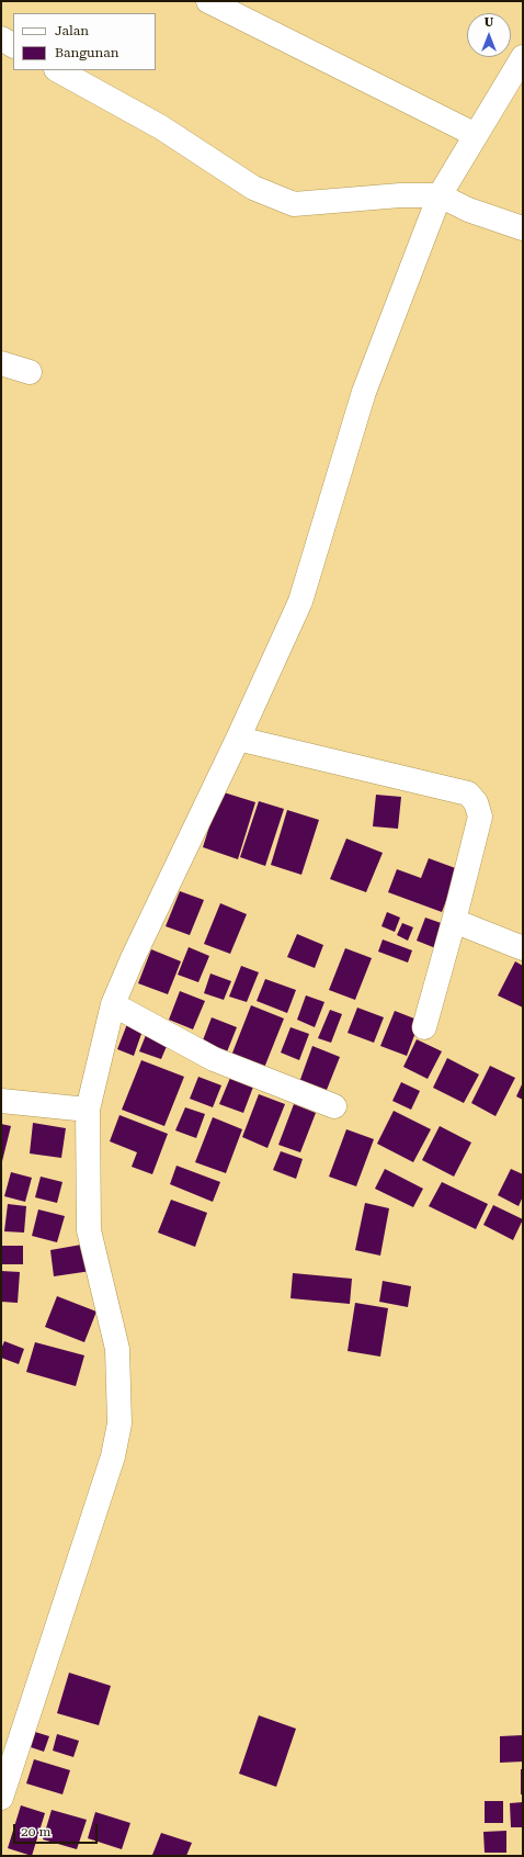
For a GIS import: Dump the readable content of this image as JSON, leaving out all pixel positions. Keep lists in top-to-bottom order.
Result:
{
  "legend": ["Jalan", "Bangunan"],
  "scale_bar": "20 m",
  "north": "top"
}
